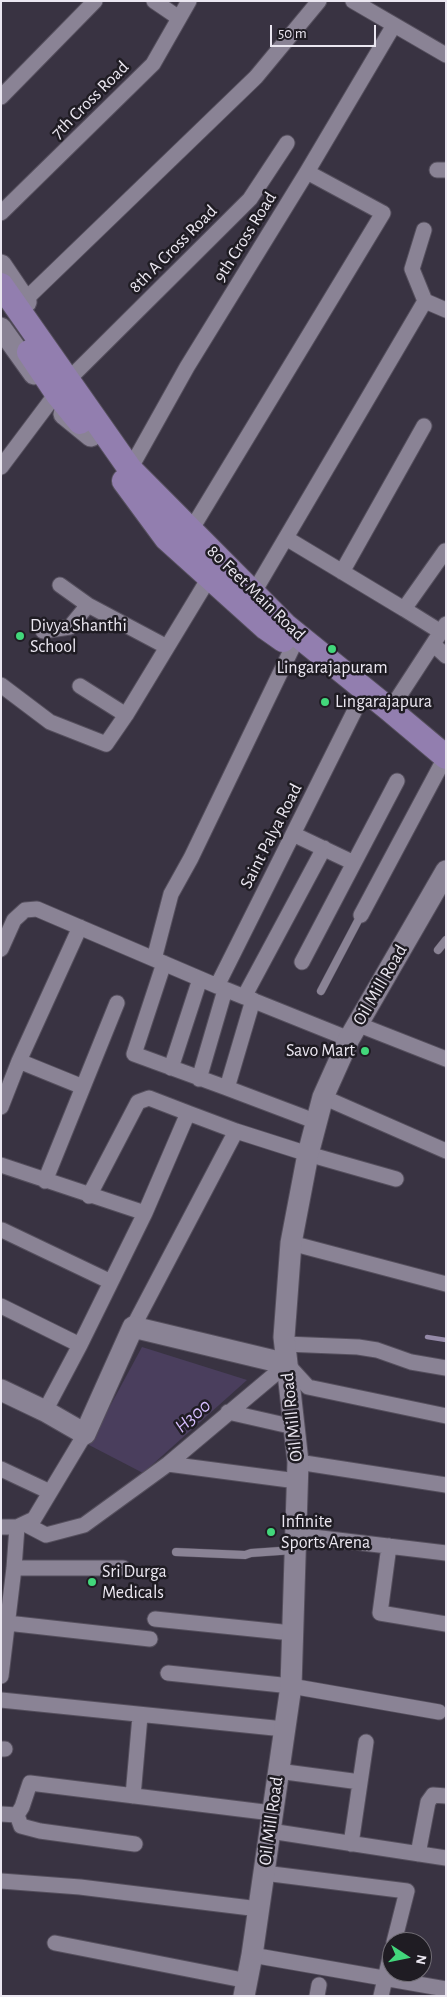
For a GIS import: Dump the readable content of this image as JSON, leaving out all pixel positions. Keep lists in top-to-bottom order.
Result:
{
  "streets": {
    "main road": ["80 Feet Main Road"],
    "street": [
      "7th Cross Road",
      "9th Cross Road",
      "8th A Cross Road",
      "Saint Palya Road",
      "Oil Mill Road"
    ]
  },
  "crossings": [
    ["9th Cross Road", "80 Feet Main Road"],
    ["8th A Cross Road", "80 Feet Main Road"],
    ["80 Feet Main Road", "Saint Palya Road"]
  ],
  "water": ["H300"],
  "places": [
    "Divya Shanthi School",
    "Lingarajapuram",
    "Lingarajapura",
    "Savo Mart",
    "Infinite Sports Arena",
    "Sri Durga Medicals"
  ],
  "scale_bar": "50 m",
  "north": "right"
}
